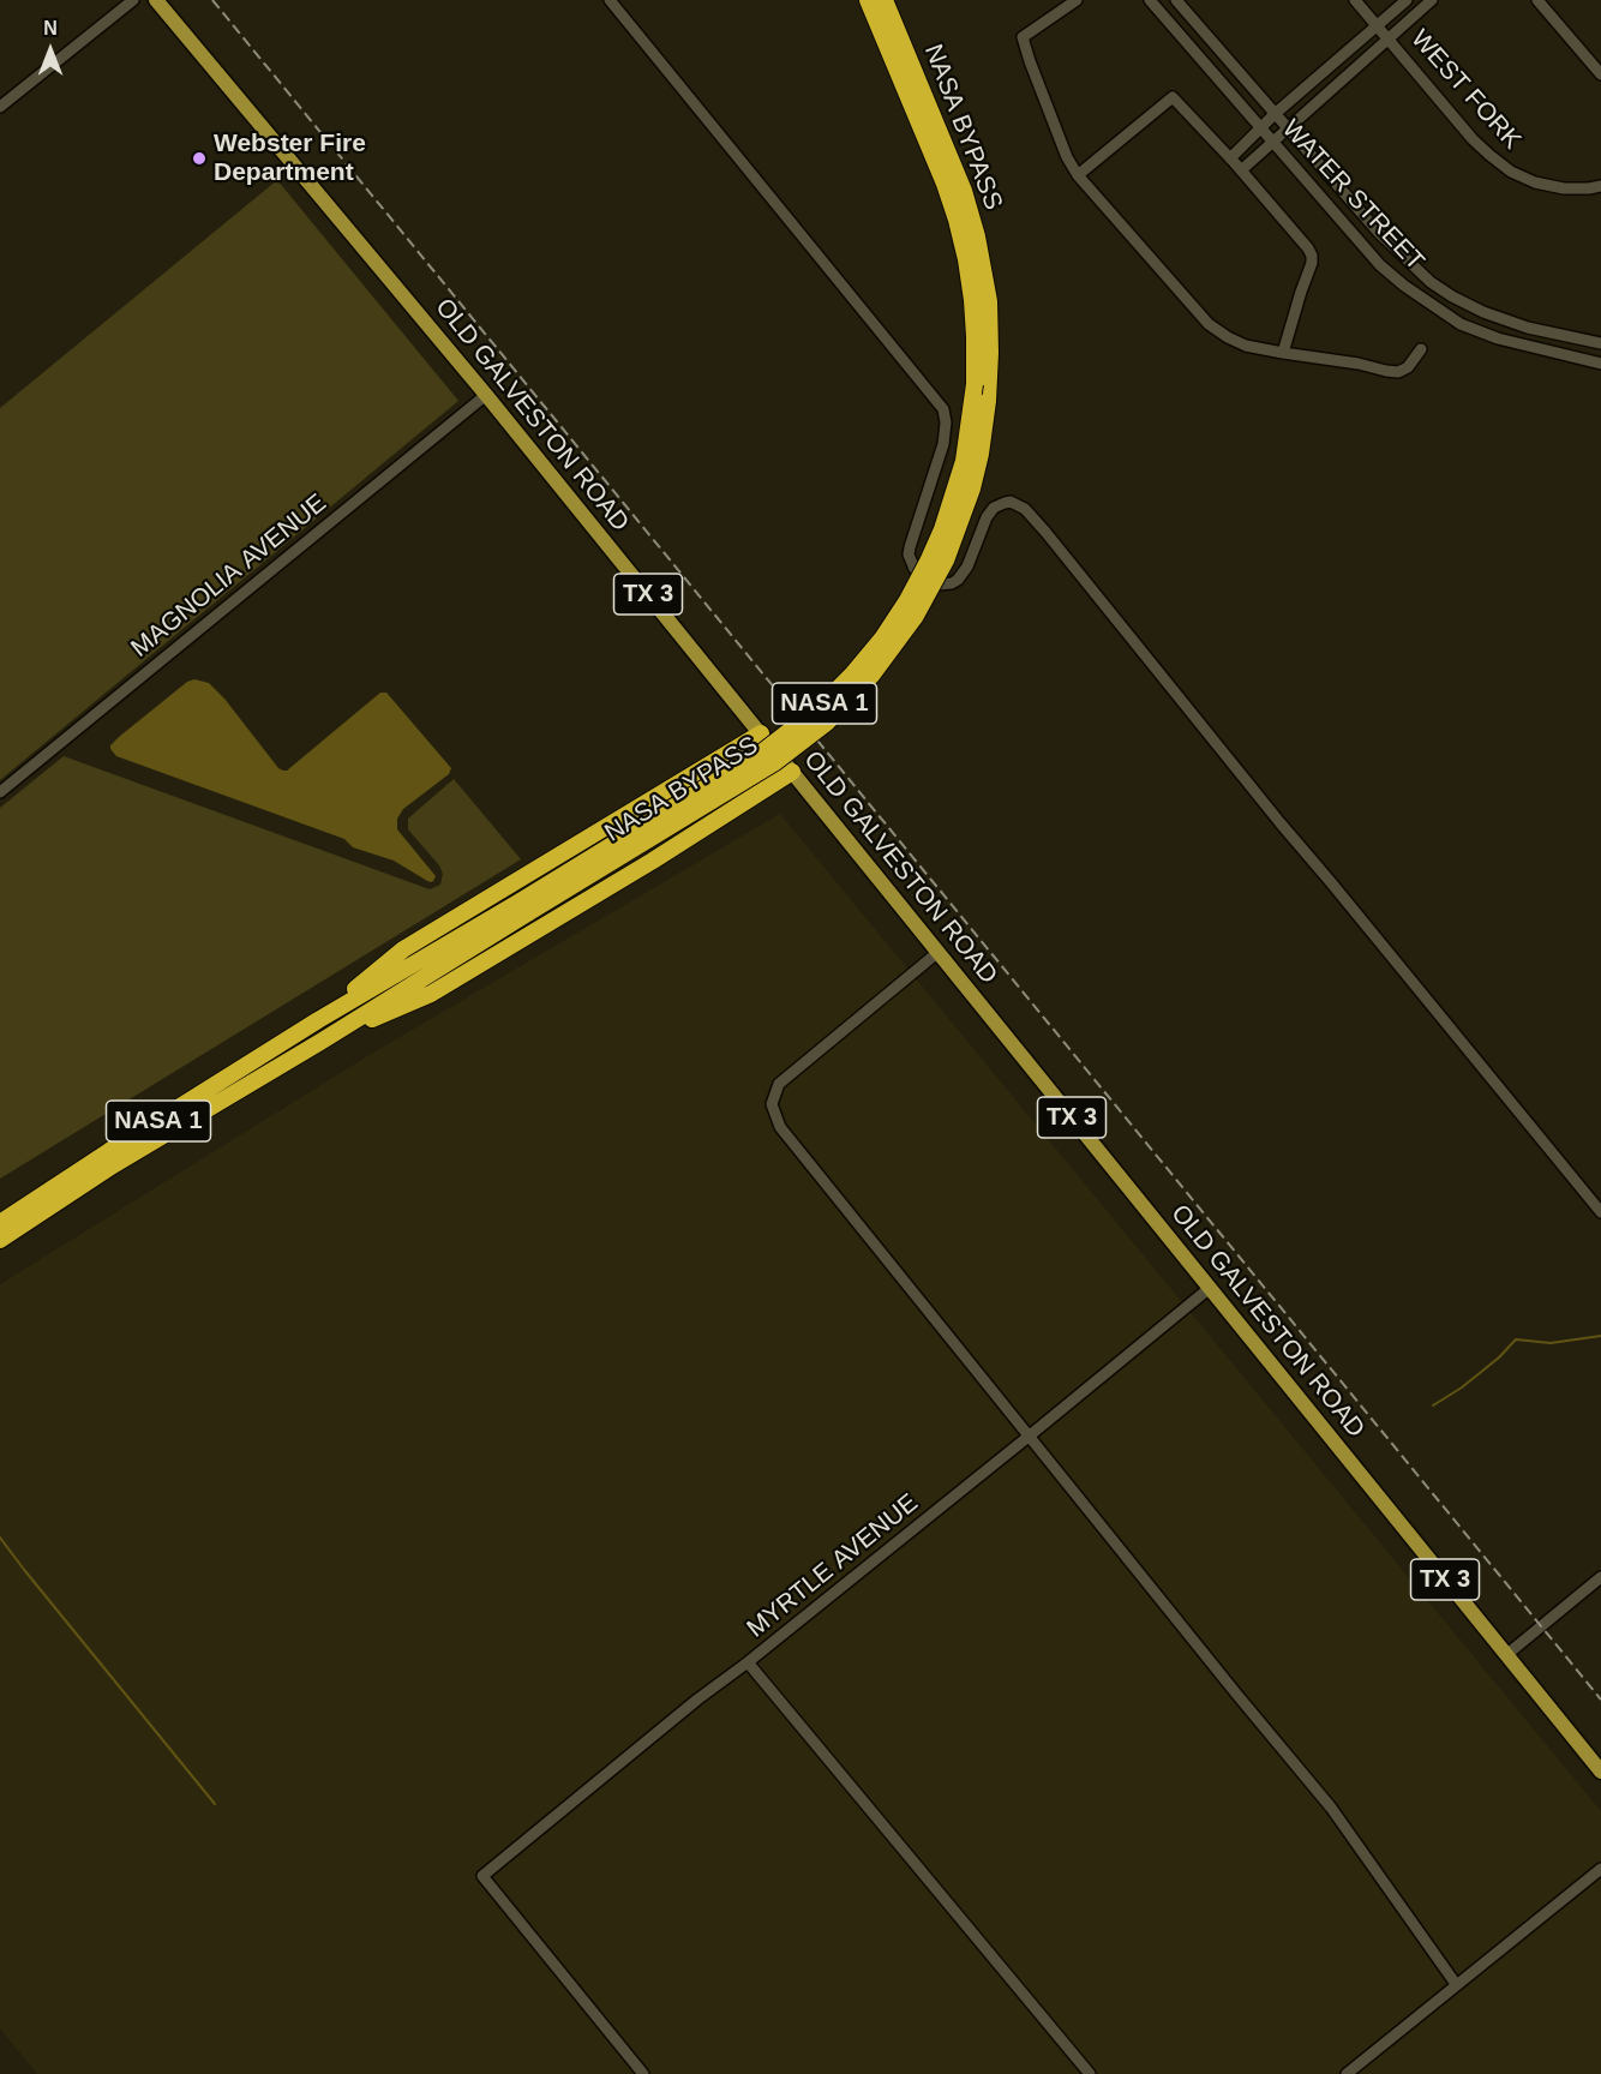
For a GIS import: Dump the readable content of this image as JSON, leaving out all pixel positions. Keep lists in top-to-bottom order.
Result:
{
  "streets": {
    "highway": ["NASA BYPASS", "NASA 1"],
    "main road": ["OLD GALVESTON ROAD", "TX 3"],
    "street": [
      "WEST FORK",
      "WATER STREET",
      "MAGNOLIA AVENUE",
      "MYRTLE AVENUE"
    ]
  },
  "crossings": [
    ["OLD GALVESTON ROAD", "MAGNOLIA AVENUE"],
    ["OLD GALVESTON ROAD", "MYRTLE AVENUE"]
  ],
  "places": ["Webster Fire Department"],
  "north": "top"
}
